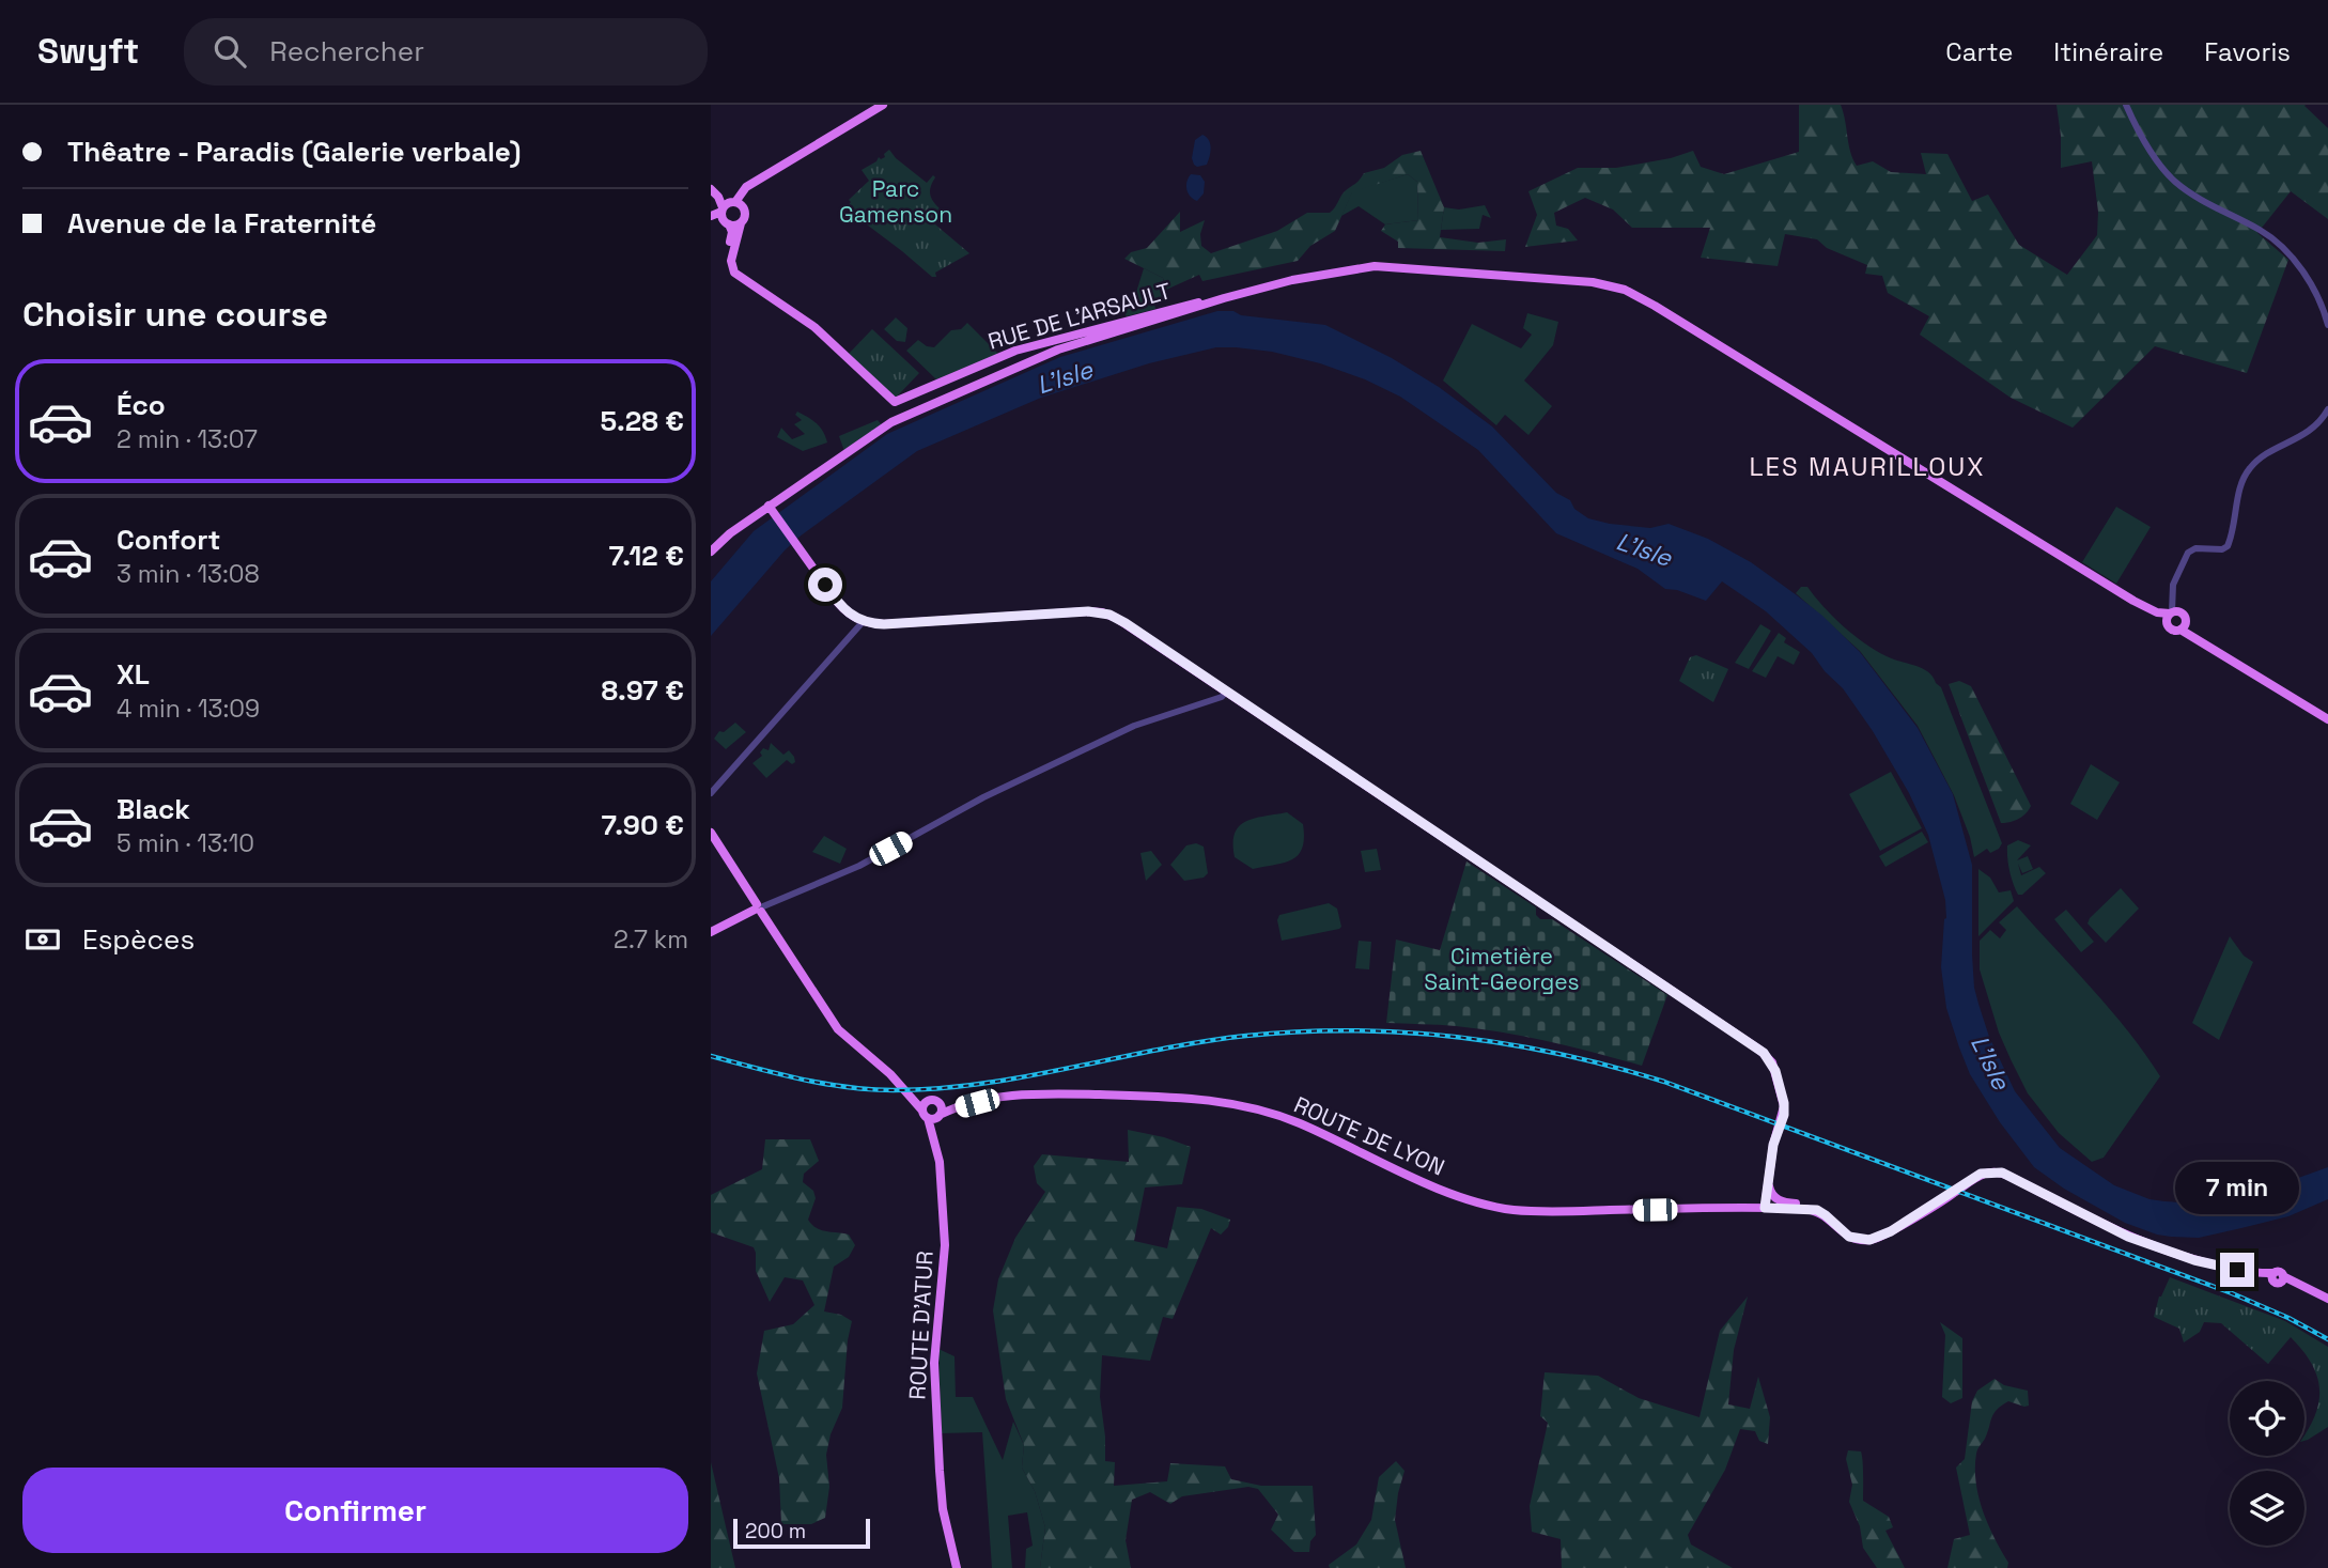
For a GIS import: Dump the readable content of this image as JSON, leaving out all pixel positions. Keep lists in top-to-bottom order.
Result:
{
  "streets": {
    "main road": ["RUE DE L'ARSAULT", "ROUTE DE LYON", "ROUTE D'ATUR"]
  },
  "crossings": [
    ["ROUTE DE LYON", "ROUTE D'ATUR"]
  ],
  "districts": ["LES MAURILLOUX"],
  "water": ["L'Isle"],
  "parks": ["Parc Gamenson", "Cimetière Saint-Georges"],
  "scale_bar": "200 m",
  "page": {
    "header": "Swyft",
    "search": "Rechercher",
    "nav": ["Carte", "Itinéraire", "Favoris"],
    "banner": ["Thêatre - Paradis (Galerie verbale)", "Avenue de la Fraternité"],
    "heading": "Choisir une course",
    "list": [
      {
        "name": "Éco",
        "note": "2 min · 13:07",
        "value": "5.28 €"
      },
      {
        "name": "Confort",
        "note": "3 min · 13:08",
        "value": "7.12 €"
      },
      {
        "name": "XL",
        "note": "4 min · 13:09",
        "value": "8.97 €"
      },
      {
        "name": "Black",
        "note": "5 min · 13:10",
        "value": "7.90 €"
      }
    ],
    "pay": ["Espèces", "2.7 km"],
    "bubble": "7 min",
    "buttons": "Confirmer",
    "scale": "200 m"
  }
}
